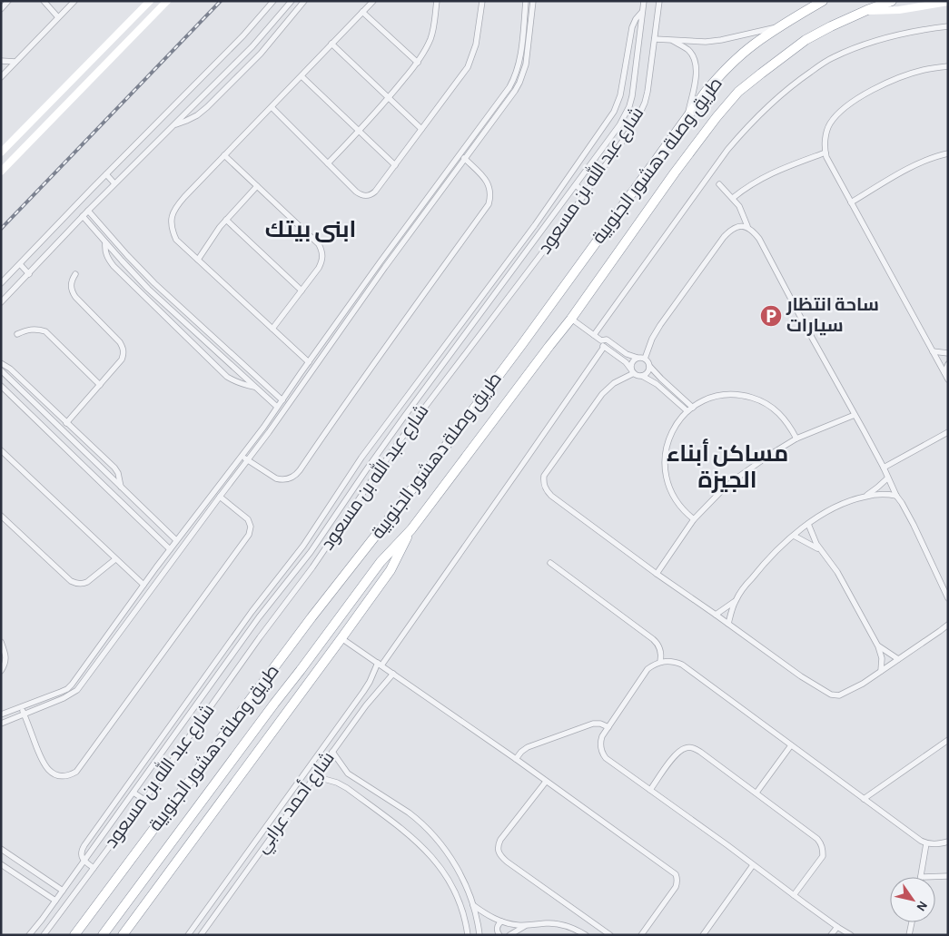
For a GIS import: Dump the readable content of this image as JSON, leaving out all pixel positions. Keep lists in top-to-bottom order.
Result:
{
  "streets": {
    "highway": ["طريق وصلة دهشور الجنوبية"],
    "street": ["شارع عبد الله بن مسعود", "شارع أحمد عرابي"]
  },
  "districts": ["ابنى بيتك", "مساكن أبناء الجيزة"],
  "places": {
    "parking": ["ساحة انتظار سيارات"]
  },
  "north": "bottom right"
}
